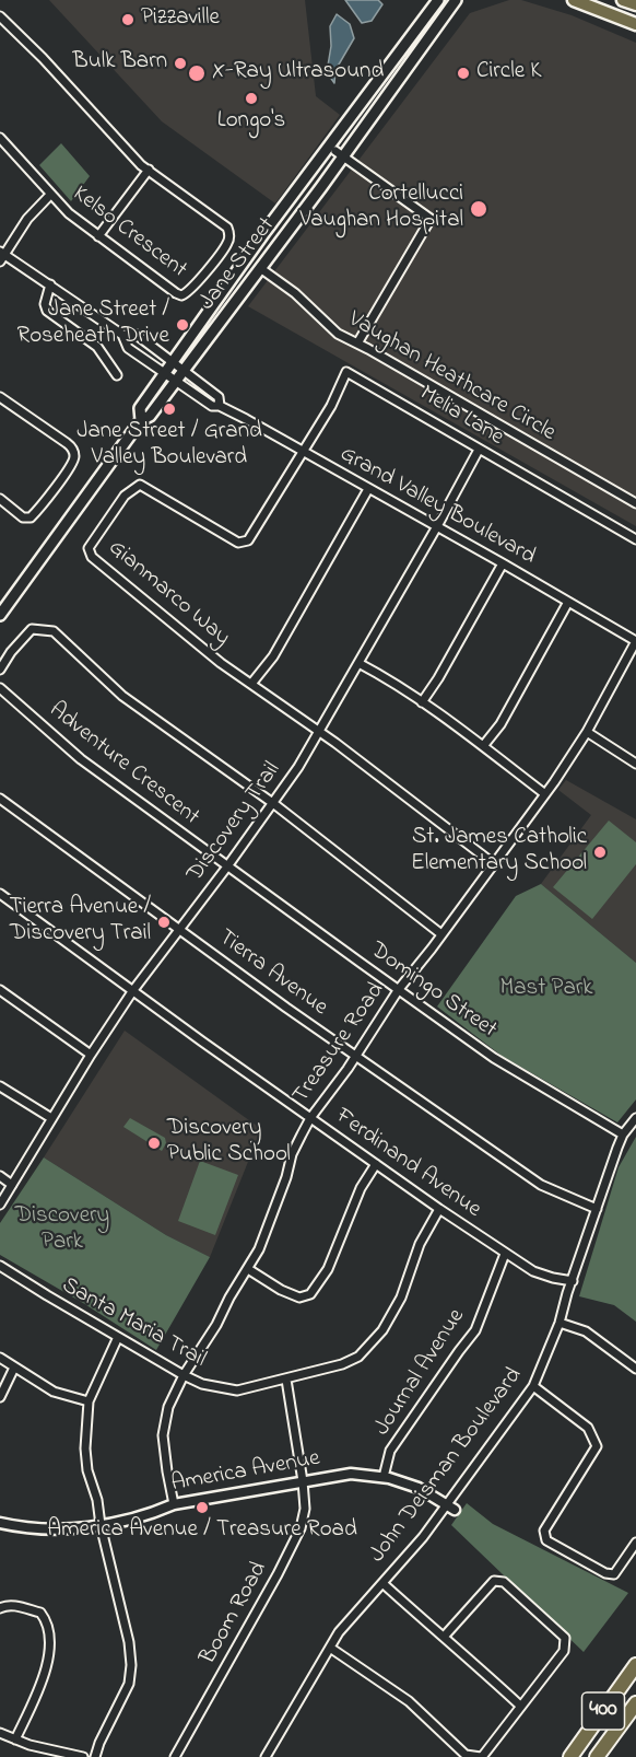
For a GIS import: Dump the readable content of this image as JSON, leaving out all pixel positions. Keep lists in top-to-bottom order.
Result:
{
  "streets": {
    "highway": ["400"],
    "main road": ["Jane Street"],
    "street": [
      "Kelso Crescent",
      "Vaughan Heathcare Circle",
      "Melia Lane",
      "Grand Valley Boulevard",
      "Gianmarco Way",
      "Adventure Crescent",
      "Discovery Trail",
      "Tierra Avenue",
      "Domingo Street",
      "Treasure Road",
      "Ferdinand Avenue",
      "Santa Maria Trail",
      "Journal Avenue",
      "John Deisman Boulevard",
      "America Avenue",
      "Boom Road"
    ]
  },
  "crossings": [
    ["Jane Street", "Vaughan Heathcare Circle"],
    ["Jane Street", "Grand Valley Boulevard"],
    ["Melia Lane", "Grand Valley Boulevard"],
    ["Melia Lane", "Gianmarco Way"],
    ["Melia Lane", "Discovery Trail"],
    ["Grand Valley Boulevard", "Gianmarco Way"],
    ["Grand Valley Boulevard", "Discovery Trail"],
    ["Grand Valley Boulevard", "Treasure Road"],
    ["Gianmarco Way", "Discovery Trail"],
    ["Gianmarco Way", "Treasure Road"],
    ["Adventure Crescent", "Discovery Trail"],
    ["Adventure Crescent", "Domingo Street"],
    ["Discovery Trail", "Tierra Avenue"],
    ["Discovery Trail", "Domingo Street"],
    ["Discovery Trail", "Ferdinand Avenue"],
    ["Tierra Avenue", "Treasure Road"],
    ["Tierra Avenue", "John Deisman Boulevard"],
    ["Domingo Street", "Treasure Road"],
    ["Domingo Street", "John Deisman Boulevard"],
    ["Treasure Road", "Ferdinand Avenue"],
    ["Treasure Road", "Santa Maria Trail"],
    ["Treasure Road", "America Avenue"],
    ["Ferdinand Avenue", "Santa Maria Trail"],
    ["Ferdinand Avenue", "Journal Avenue"],
    ["Ferdinand Avenue", "John Deisman Boulevard"],
    ["Santa Maria Trail", "Boom Road"],
    ["Journal Avenue", "America Avenue"],
    ["John Deisman Boulevard", "America Avenue"],
    ["America Avenue", "Boom Road"]
  ],
  "parks": ["Mast Park", "Discovery Park"],
  "places": [
    "Pizzaville",
    "Bulk Barn",
    "X-Ray Ultrasound",
    "Circle K",
    "Longo's",
    "Cortellucci Vaughan Hospital",
    "Jane Street / Roseheath Drive",
    "Jane Street / Grand Valley Boulevard",
    "St. James Catholic Elementary School",
    "Tierra Avenue / Discovery Trail",
    "Discovery Public School",
    "America Avenue / Treasure Road"
  ]
}
